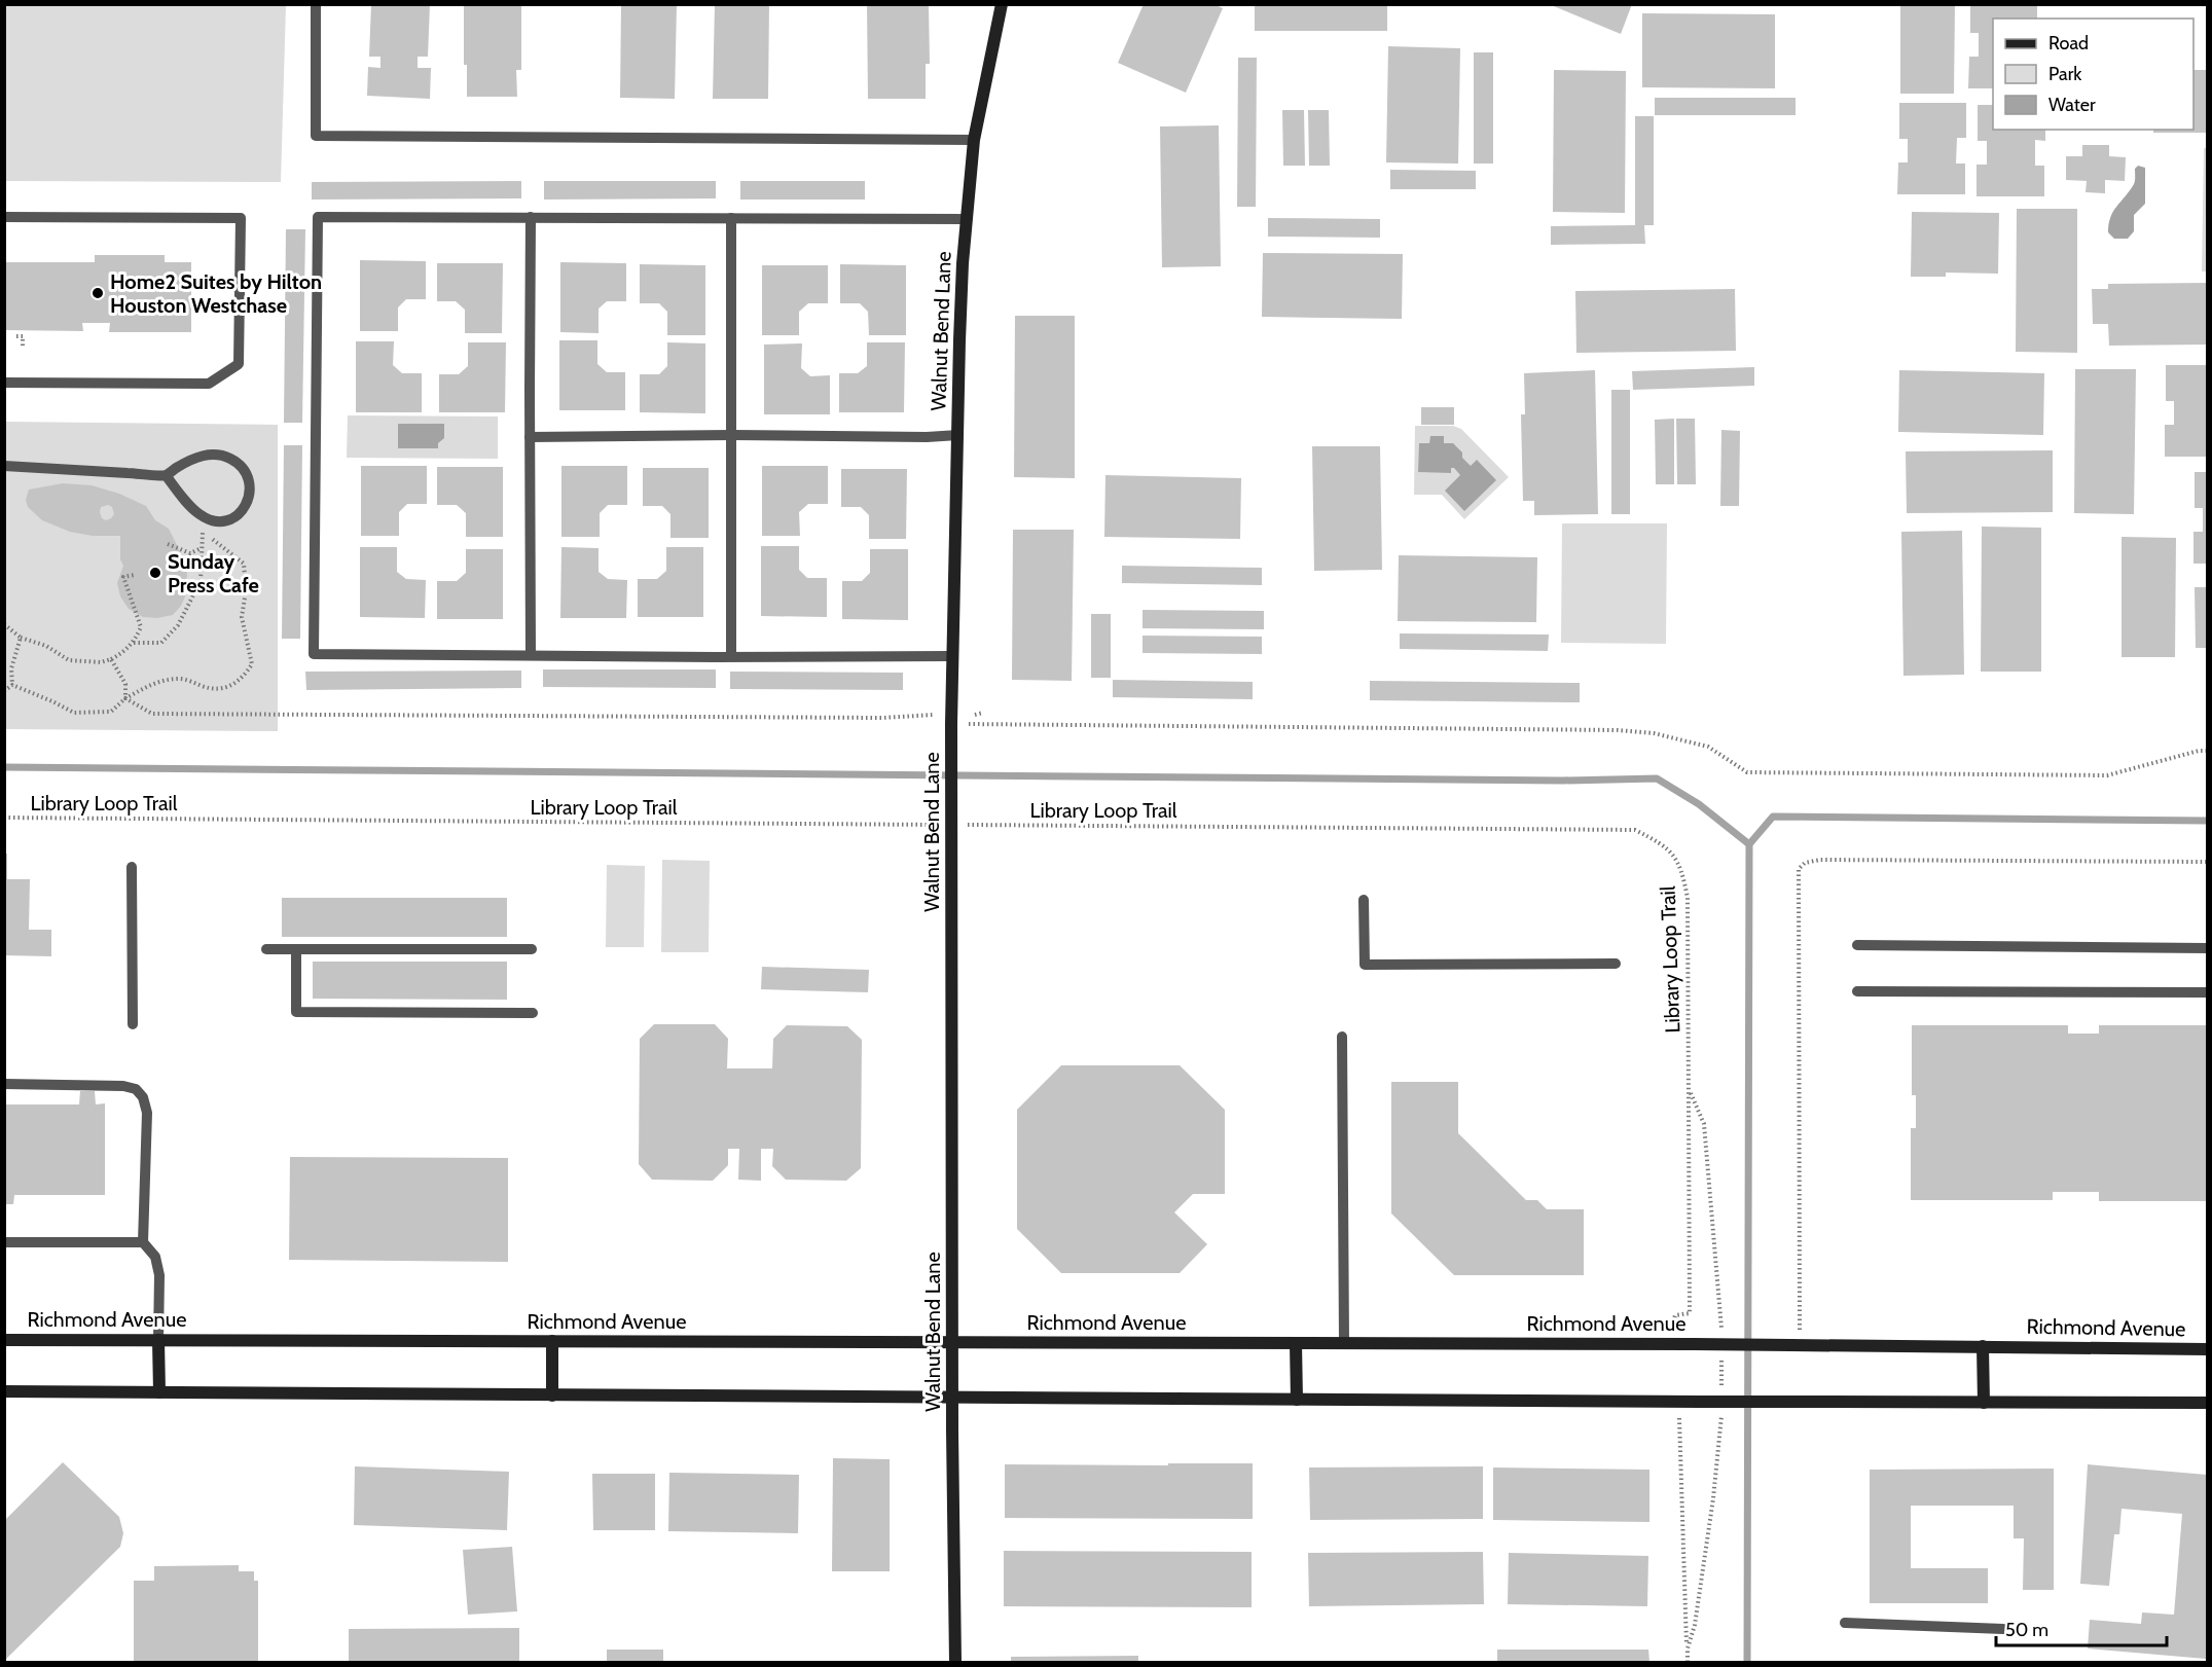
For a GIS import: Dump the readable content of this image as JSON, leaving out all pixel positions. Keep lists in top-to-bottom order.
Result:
{
  "streets": {
    "main road": ["Walnut Bend Lane", "Richmond Avenue"],
    "path": ["Library Loop Trail"]
  },
  "crossings": [
    ["Walnut Bend Lane", "Library Loop Trail"],
    ["Walnut Bend Lane", "Richmond Avenue"],
    ["Library Loop Trail", "Richmond Avenue"]
  ],
  "places": ["Home2 Suites by Hilton Houston Westchase", "Sunday Press Cafe"],
  "legend": ["Road", "Park", "Water"],
  "scale_bar": "50 m"
}
